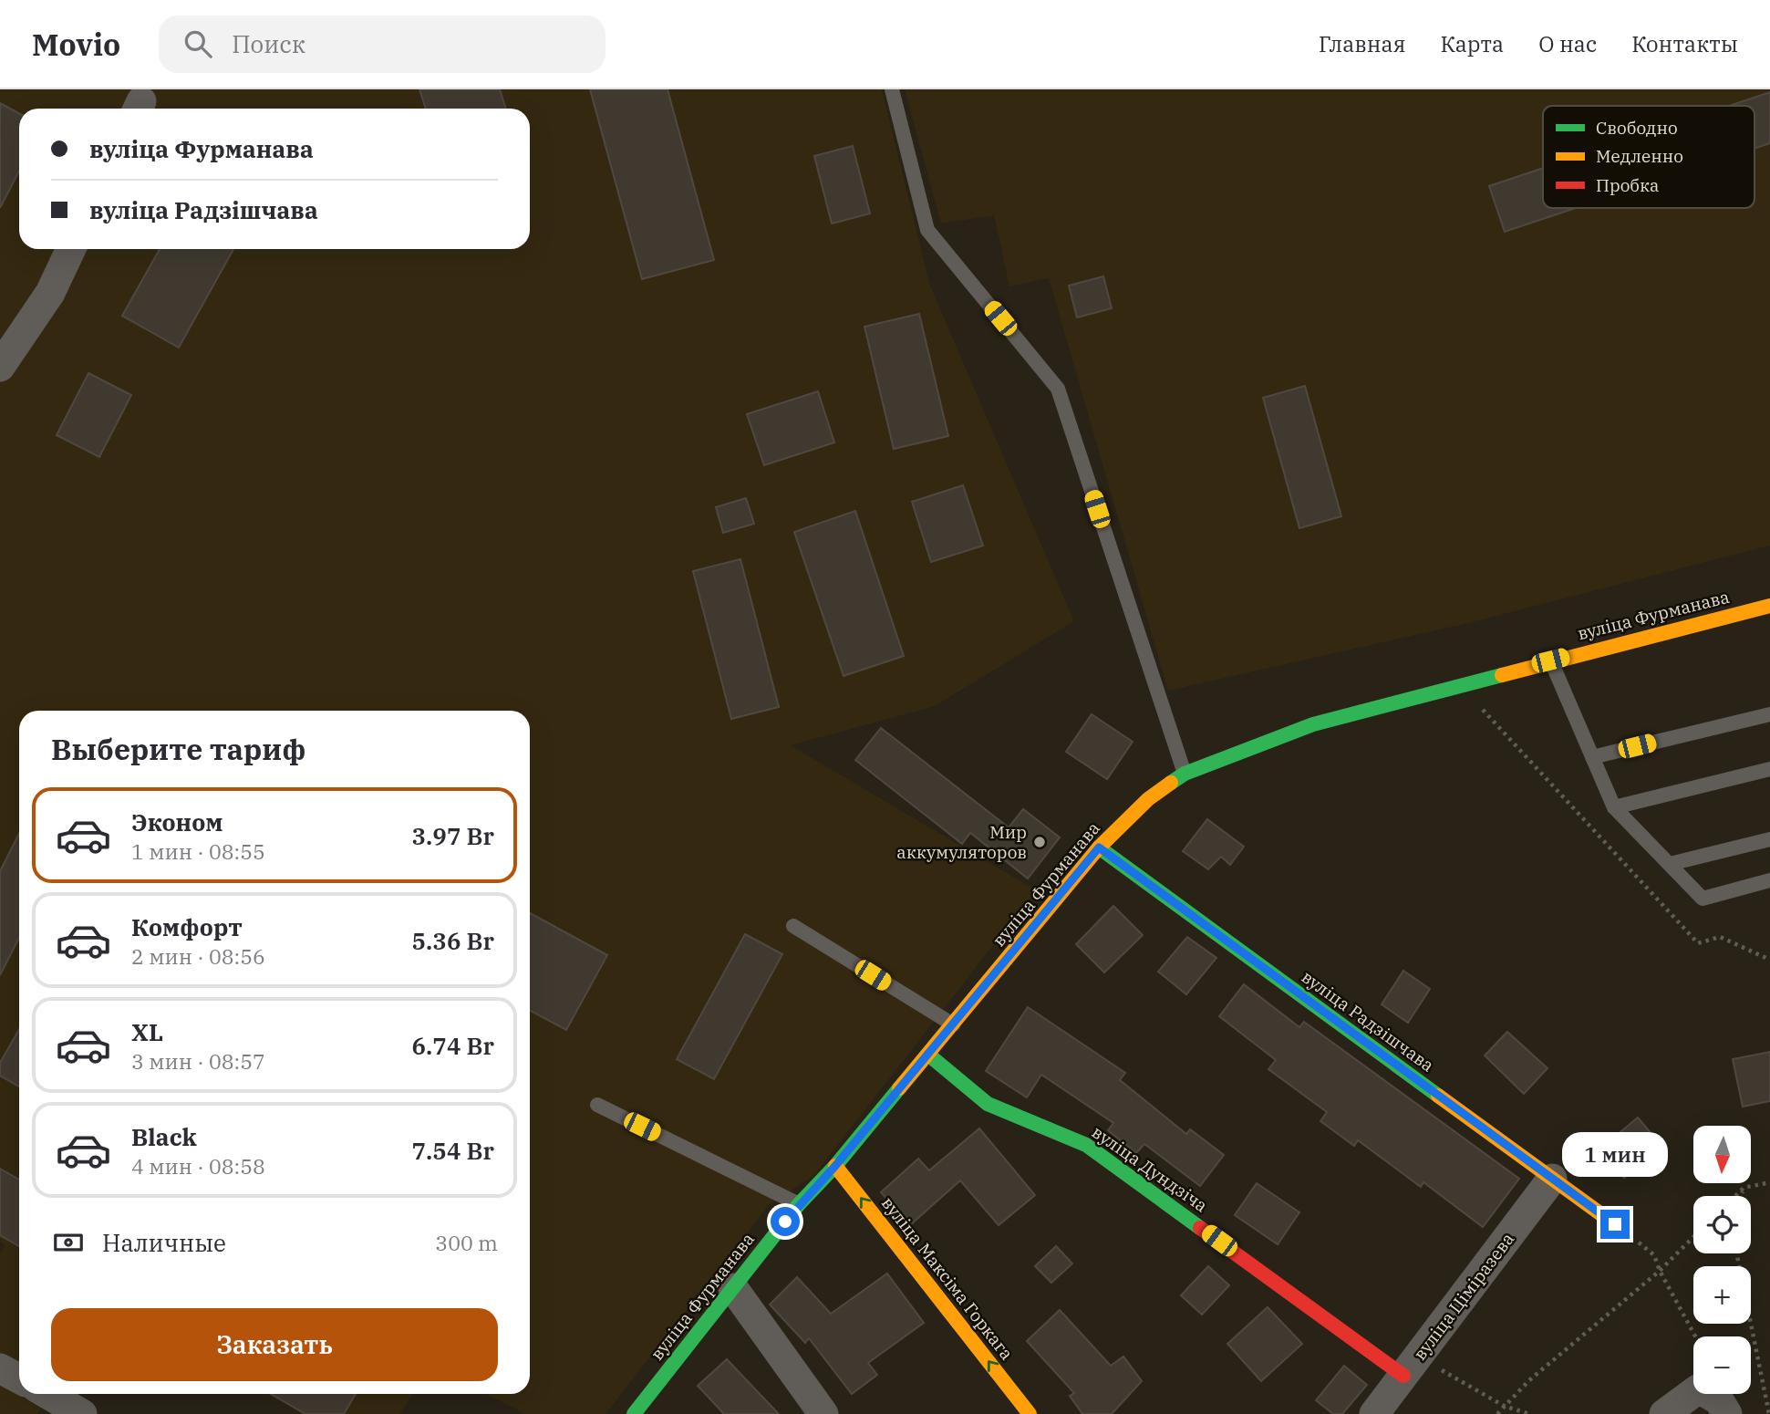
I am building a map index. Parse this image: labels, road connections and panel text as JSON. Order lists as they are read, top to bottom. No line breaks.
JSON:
{"streets":{"street":["вуліца Фурманава","вуліца Радзішчава","вуліца Дундзіча","вуліца Максіма Горкага","вуліца Ціміразева"]},"crossings":[["вуліца Фурманава","вуліца Радзішчава"],["вуліца Фурманава","вуліца Дундзіча"],["вуліца Фурманава","вуліца Максіма Горкага"],["вуліца Радзішчава","вуліца Ціміразева"],["вуліца Дундзіча","вуліца Ціміразева"]],"one_way":["вуліца Максіма Горкага"],"places":["Мир аккумуляторов"],"legend":["Свободно","Медленно","Пробка"],"north":"bottom","page":{"header":"Movio","search":"Поиск","nav":["Главная","Карта","О нас","Контакты"],"banner":["вуліца Фурманава","вуліца Радзішчава"],"heading":"Выберите тариф","list":[{"name":"Эконом","note":"1 мин · 08:55","value":"3.97 Br"},{"name":"Комфорт","note":"2 мин · 08:56","value":"5.36 Br"},{"name":"XL","note":"3 мин · 08:57","value":"6.74 Br"},{"name":"Black","note":"4 мин · 08:58","value":"7.54 Br"}],"map_buttons":["+","−"],"bubble":"1 мин","pay":["Наличные","300 m"],"buttons":"Заказать"}}
